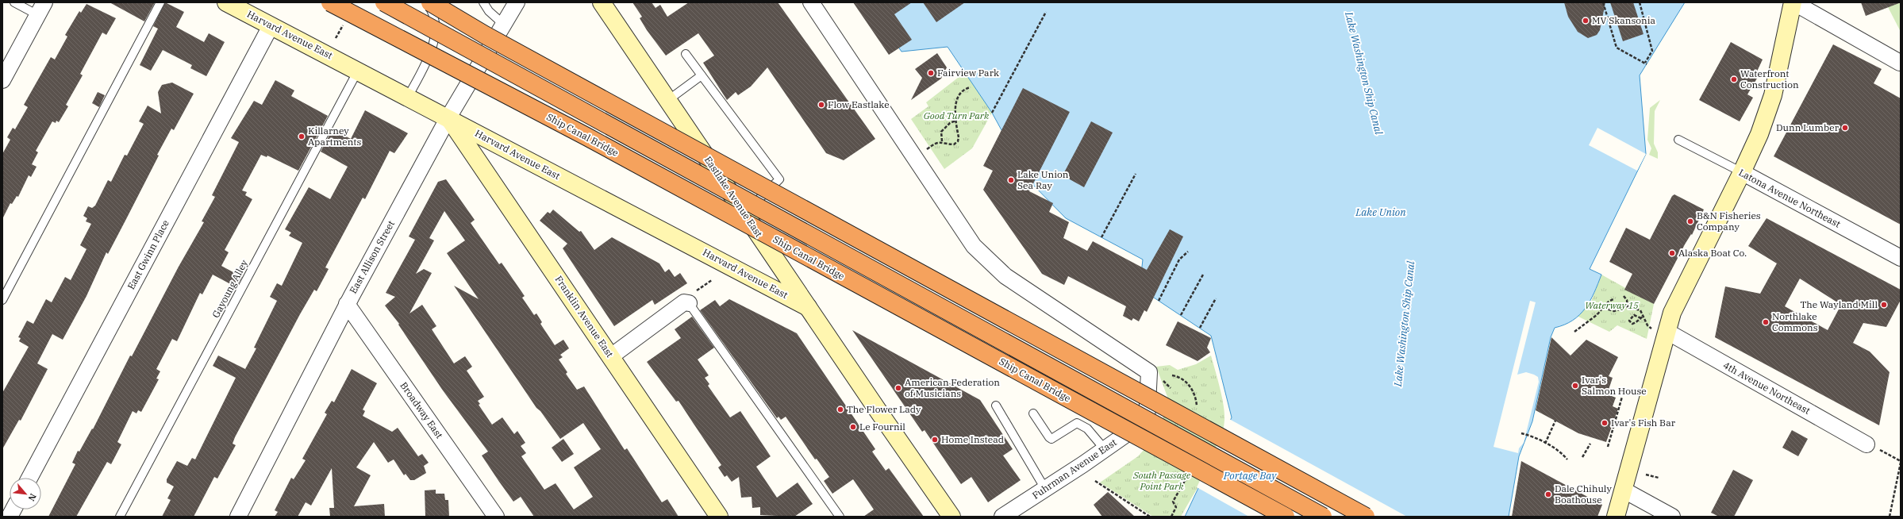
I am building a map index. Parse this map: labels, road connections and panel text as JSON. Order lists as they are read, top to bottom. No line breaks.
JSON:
{"streets":{"highway":["Ship Canal Bridge"],"main road":["Harvard Avenue East","Eastlake Avenue East","Franklin Avenue East"],"street":["Latona Avenue Northeast","East Gwinn Place","East Allison Street","4th Avenue Northeast","Broadway East","Fuhrman Avenue East"],"lane":["Gayoung Alley"]},"crossings":[["Harvard Avenue East","Eastlake Avenue East"],["Harvard Avenue East","East Gwinn Place"],["Harvard Avenue East","East Allison Street"],["Harvard Avenue East","Gayoung Alley"],["Harvard Avenue East","Franklin Avenue East"],["East Allison Street","Franklin Avenue East"],["East Allison Street","Broadway East"]],"water":["Lake Washington Ship Canal","Lake Union","Portage Bay"],"parks":["Good Turn Park","Waterway 15","South Passage Point Park"],"places":["MV Skansonia","Fairview Park","Waterfront Construction","Flow Eastlake","Dunn Lumber","Killarney Apartments","Lake Union Sea Ray","B&N Fisheries Company","Alaska Boat Co.","The Wayland Mill","Northlake Commons","Ivar's Salmon House","American Federation of Musicians","The Flower Lady","Ivar's Fish Bar","Le Fournil","Home Instead","Dale Chihuly Boathouse"],"north":"bottom right"}
